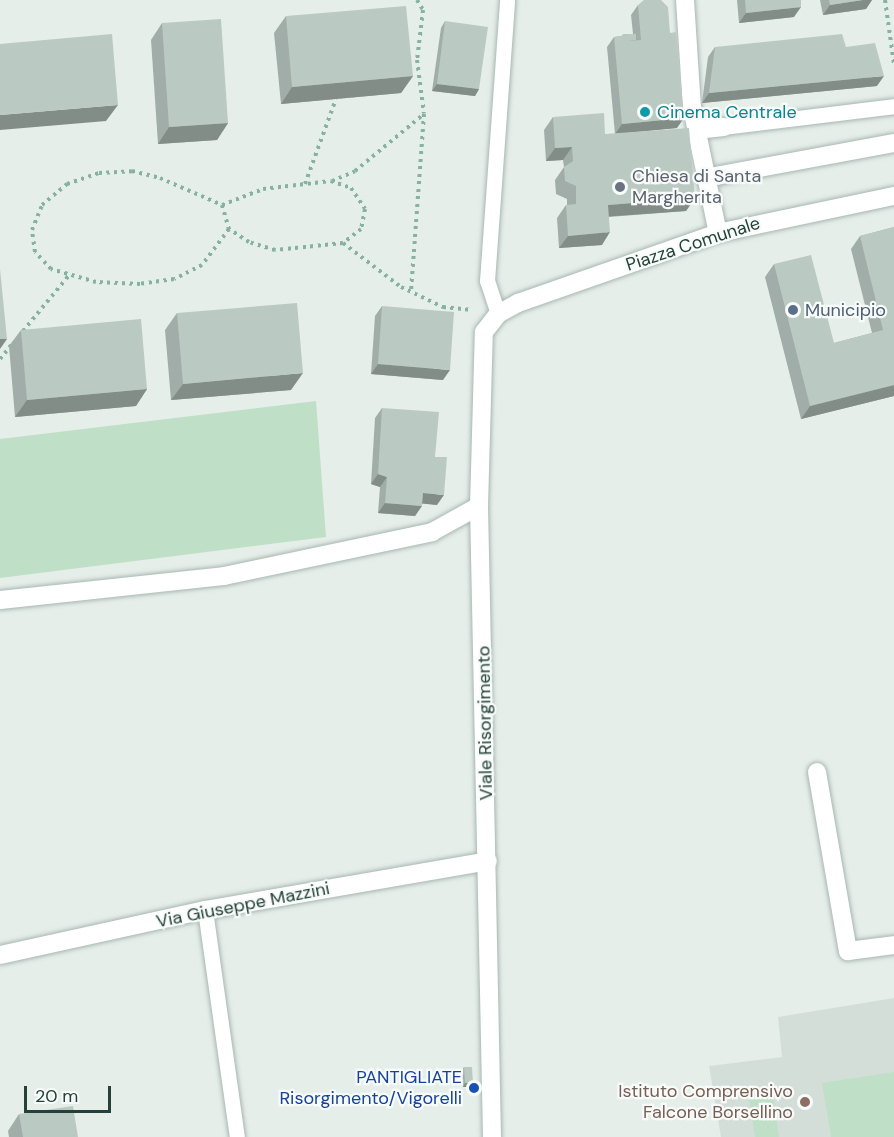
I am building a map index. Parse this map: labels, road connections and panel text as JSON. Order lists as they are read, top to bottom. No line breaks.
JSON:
{"streets":{"street":["Piazza Comunale","Viale Risorgimento","Via Giuseppe Mazzini"]},"crossings":[["Piazza Comunale","Viale Risorgimento"],["Viale Risorgimento","Via Giuseppe Mazzini"]],"places":["Cinema Centrale","Chiesa di Santa Margherita","Municipio","PANTIGLIATE Risorgimento/Vigorelli","Istituto Comprensivo Falcone Borsellino"],"scale_bar":"20 m"}
